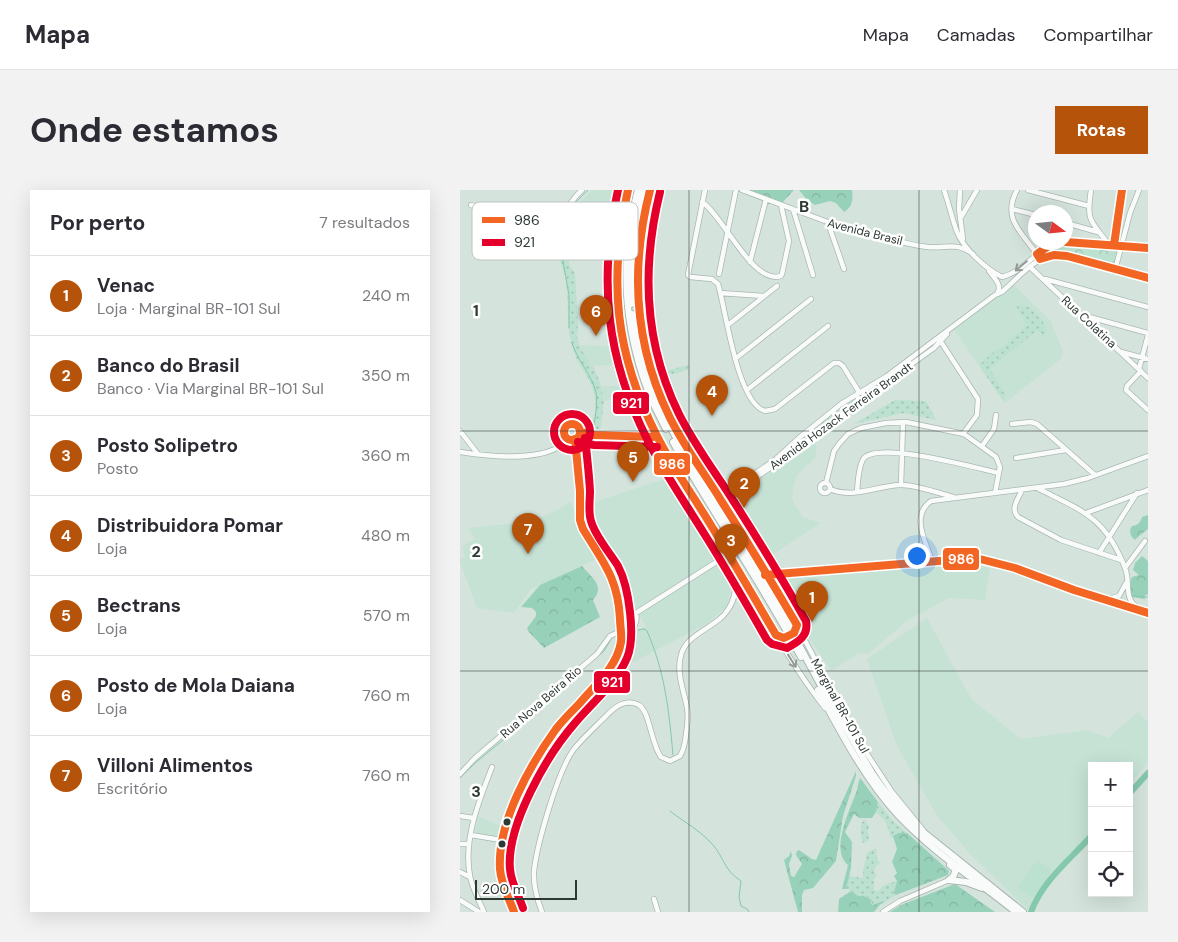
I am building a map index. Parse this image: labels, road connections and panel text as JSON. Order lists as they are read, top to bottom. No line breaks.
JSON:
{"streets":{"street":["Avenida Brasil","Rua Colatina","Avenida Hozack Ferreira Brandt","Rua Nova Beira Rio","Marginal BR-101 Sul"]},"crossings":[["Rua Colatina","Avenida Hozack Ferreira Brandt"],["Avenida Hozack Ferreira Brandt","Marginal BR-101 Sul"]],"lines":["transit line 986","transit line 921"],"legend":["986","921"],"scale_bar":"200 m","north":"right","page":{"header":"Mapa","nav":["Mapa","Camadas","Compartilhar"],"buttons":"Rotas","title":"Onde estamos","heading":["Por perto","7 resultados"],"list":[{"mark":"1","name":"Venac","note":"Loja · Marginal BR-101 Sul","value":"240 m"},{"mark":"2","name":"Banco do Brasil","note":"Banco · Via Marginal BR-101 Sul","value":"350 m"},{"mark":"3","name":"Posto Solipetro","note":"Posto","value":"360 m"},{"mark":"4","name":"Distribuidora Pomar","note":"Loja","value":"480 m"},{"mark":"5","name":"Bectrans","note":"Loja","value":"570 m"},{"mark":"6","name":"Posto de Mola Daiana","note":"Loja","value":"760 m"},{"mark":"7","name":"Villoni Alimentos","note":"Escritório","value":"760 m"}],"pins":["6","4","5","2","7","3","1"],"map_buttons":["+","−"],"scale":"200 m"},"grid":{"columns":["B"],"rows":["1","2","3"]}}
